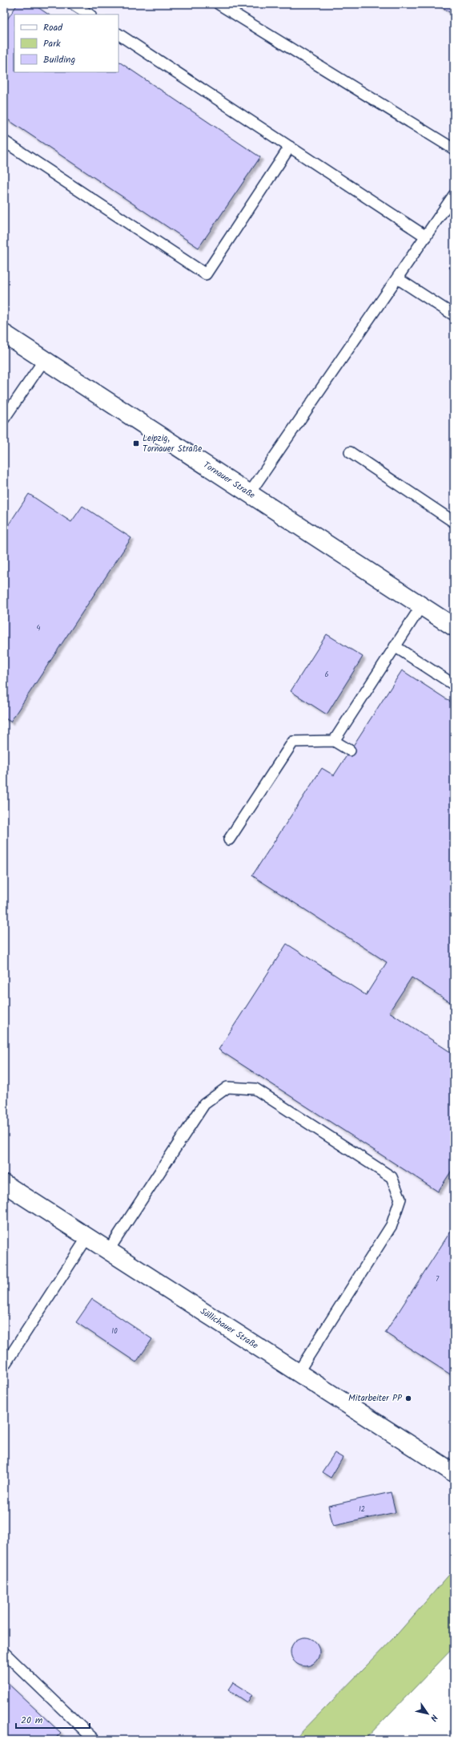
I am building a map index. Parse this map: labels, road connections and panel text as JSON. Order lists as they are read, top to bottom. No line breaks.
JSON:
{"streets":{"street":["Tornauer Straße","Söllichauer Straße"]},"places":{"transit":["Leipzig, Tornauer Straße"],"other":["Mitarbeiter PP"]},"house_numbers":["4","6","7","10","12"],"legend":["Road","Park","Building"],"scale_bar":"20 m","north":"bottom right"}
